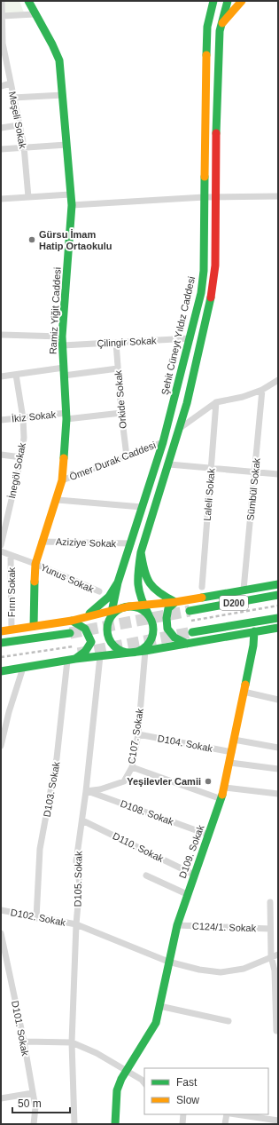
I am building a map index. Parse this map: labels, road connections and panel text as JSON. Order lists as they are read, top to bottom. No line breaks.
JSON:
{"streets":{"main road":["Ramiz Yiğit Caddesi","Şehit Cüneyt Yıldız Caddesi","D200","D109. Sokak"],"street":["Meşeli Sokak","Çilingir Sokak","Orkide Sokak","İkiz Sokak","Ömer Durak Caddesi","İnegöl Sokak","Sümbül Sokak","Laleli Sokak","Aziziye Sokak","Yunus Sokak","Fırın Sokak","C107. Sokak","D104. Sokak","D103. Sokak","D108. Sokak","D110. Sokak","D105. Sokak","D102. Sokak","C124/1. Sokak","D101. Sokak"]},"crossings":[["Ramiz Yiğit Caddesi","Çilingir Sokak"],["Ramiz Yiğit Caddesi","İkiz Sokak"],["Ramiz Yiğit Caddesi","Ömer Durak Caddesi"],["Ramiz Yiğit Caddesi","Aziziye Sokak"],["Ramiz Yiğit Caddesi","Yunus Sokak"],["Şehit Cüneyt Yıldız Caddesi","Çilingir Sokak"],["Şehit Cüneyt Yıldız Caddesi","Ömer Durak Caddesi"],["Şehit Cüneyt Yıldız Caddesi","Aziziye Sokak"],["Çilingir Sokak","Orkide Sokak"],["Orkide Sokak","İkiz Sokak"],["Orkide Sokak","Ömer Durak Caddesi"],["İkiz Sokak","İnegöl Sokak"],["Yunus Sokak","Fırın Sokak"],["C107. Sokak","D104. Sokak"],["C107. Sokak","D108. Sokak"],["C107. Sokak","D105. Sokak"],["D104. Sokak","D109. Sokak"],["D103. Sokak","D102. Sokak"],["D108. Sokak","D109. Sokak"],["D108. Sokak","D105. Sokak"],["D110. Sokak","D109. Sokak"],["D110. Sokak","D105. Sokak"],["D109. Sokak","D102. Sokak"],["D109. Sokak","C124/1. Sokak"],["D105. Sokak","D102. Sokak"]],"places":["Gürsu İmam Hatip Ortaokulu","Yeşilevler Camii"],"legend":["Fast","Slow"],"scale_bar":"50 m"}
